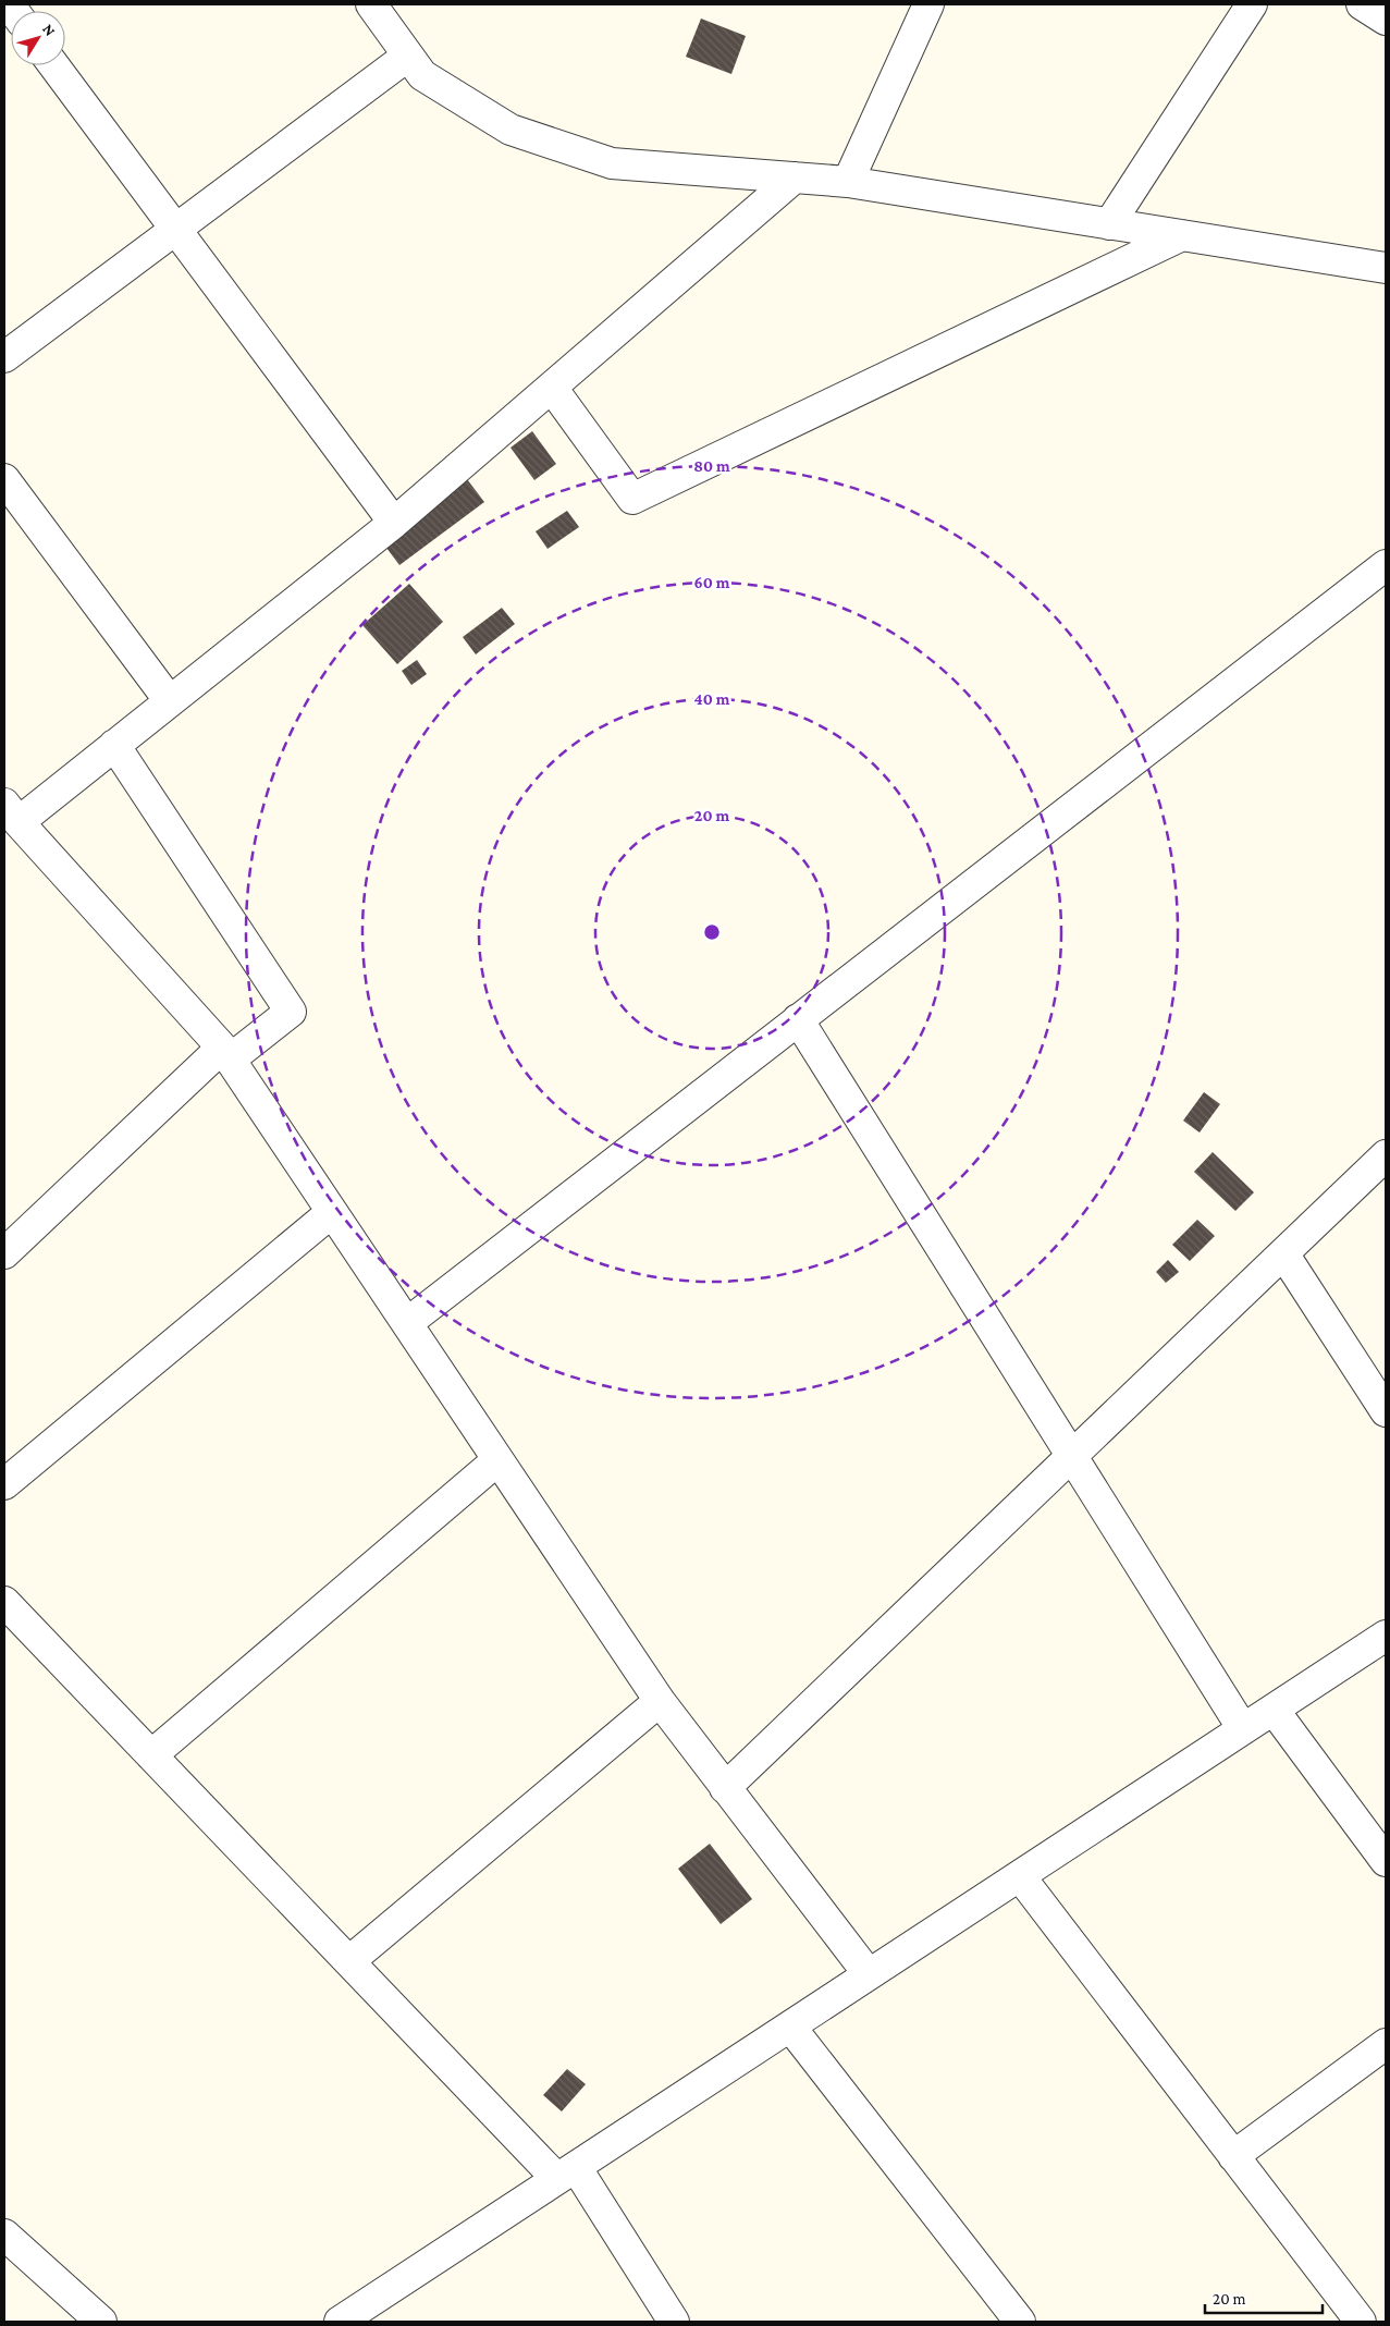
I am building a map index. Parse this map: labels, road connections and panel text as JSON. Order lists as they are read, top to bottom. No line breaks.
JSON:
{"scale_bar":"20 m","north":"top right","rings":["80 m","60 m","40 m","20 m"]}
